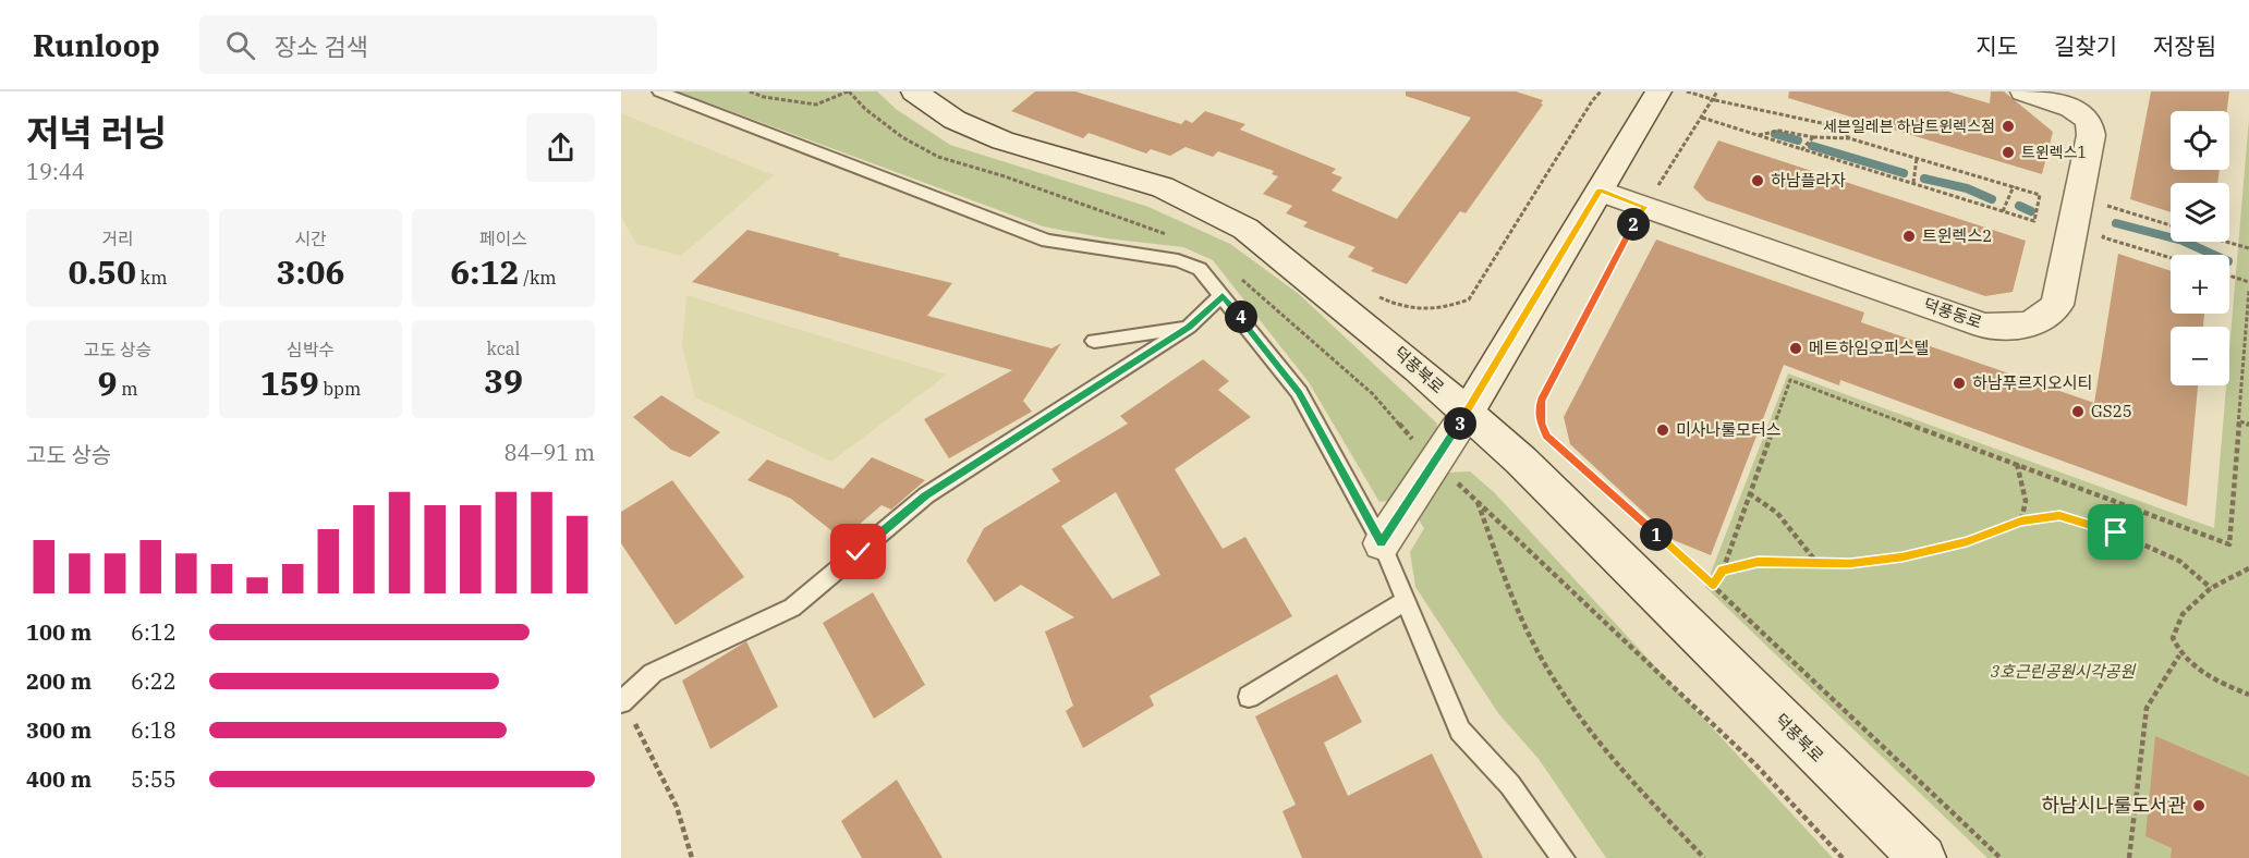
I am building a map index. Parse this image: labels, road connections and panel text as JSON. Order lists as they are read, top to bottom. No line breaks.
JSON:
{"streets":{"street":["덕풍동로","덕풍북로"]},"parks":["3호근린공원시각공원"],"places":["세븐일레븐 하남트윈렉스점","트윈렉스1","하남플라자","트윈렉스2","메트하임오피스텔","하남푸르지오시티","GS25","미사나룰모터스","하남시나룰도서관"],"page":{"header":"Runloop","search":"장소 검색","nav":["지도","길찾기","저장됨"],"heading":["저녁 러닝","19:44"],"map_buttons":["+","−"],"stats":[["거리","0.50 km"],["시간","3:06"],["페이스","6:12 /km"],["고도 상승","9 m"],["심박수","159 bpm"],["kcal","39"]],"pins":["2","4","3","1"],"chart":["고도 상승","84–91 m"],"list":[{"name":"100 m","note":"6:12"},{"name":"200 m","note":"6:22"},{"name":"300 m","note":"6:18"},{"name":"400 m","note":"5:55"}]}}
